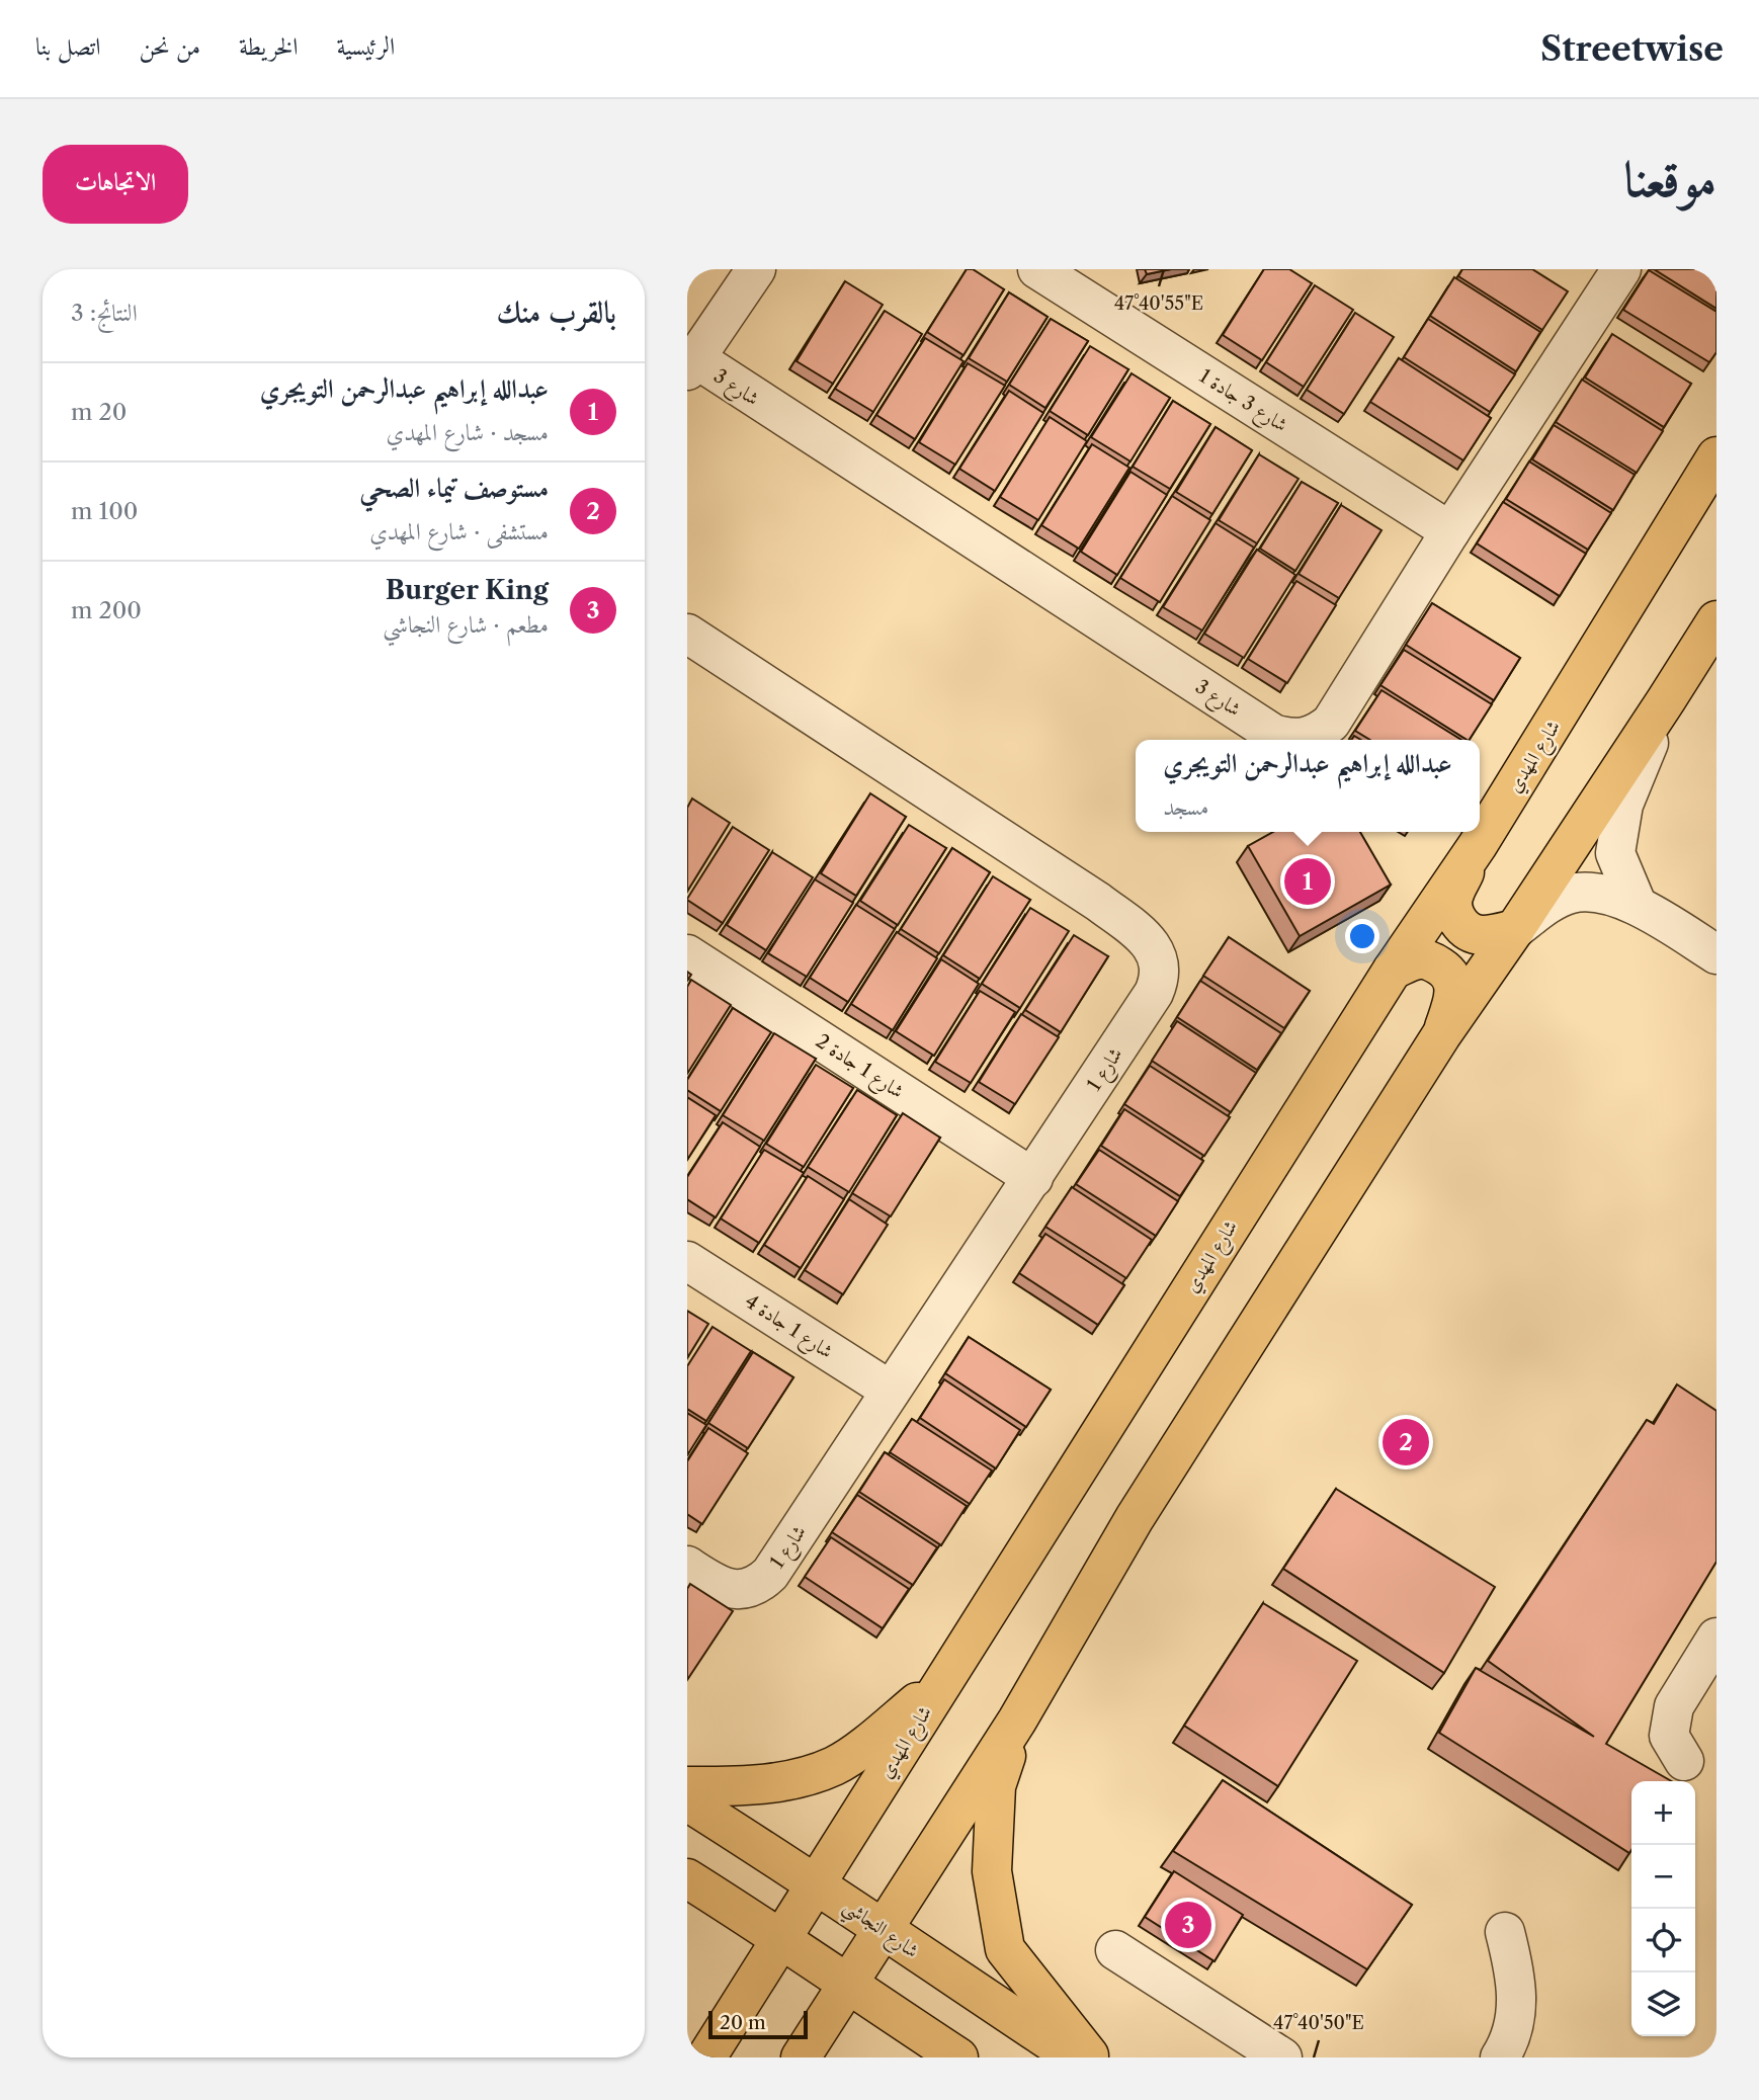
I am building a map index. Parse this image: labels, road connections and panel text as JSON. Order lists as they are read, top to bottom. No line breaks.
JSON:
{"streets":{"main road":["شارع المهدي","شارع النجاشي"],"street":["شارع 3","شارع 3 جادة 1","شارع 1 جادة 2","شارع 1","شارع 1 جادة 4"]},"crossings":[["شارع 3","شارع 3 جادة 1"],["شارع المهدي","شارع النجاشي"],["شارع 1 جادة 2","شارع 1"],["شارع 1","شارع 1 جادة 4"]],"scale_bar":"20 m","page":{"header":"Streetwise","nav":["الرئيسية","الخريطة","من نحن","اتصل بنا"],"title":"موقعنا","buttons":"الاتجاهات","heading":["بالقرب منك","النتائج: 3"],"list":[{"mark":"1","name":"عبدالله إبراهيم عبدالرحمن التويجري","note":"مسجد · شارع المهدي","value":"20 m"},{"mark":"2","name":"مستوصف تيماء الصحي","note":"مستشفى · شارع المهدي","value":"100 m"},{"mark":"3","name":"Burger King","note":"مطعم · شارع النجاشي","value":"200 m"}],"popup":["عبدالله إبراهيم عبدالرحمن التويجري","مسجد"],"pins":["1","2","3"],"map_buttons":["+","−"],"scale":"20 m"},"coordinates":["47°40'55\"E","47°40'50\"E"]}
